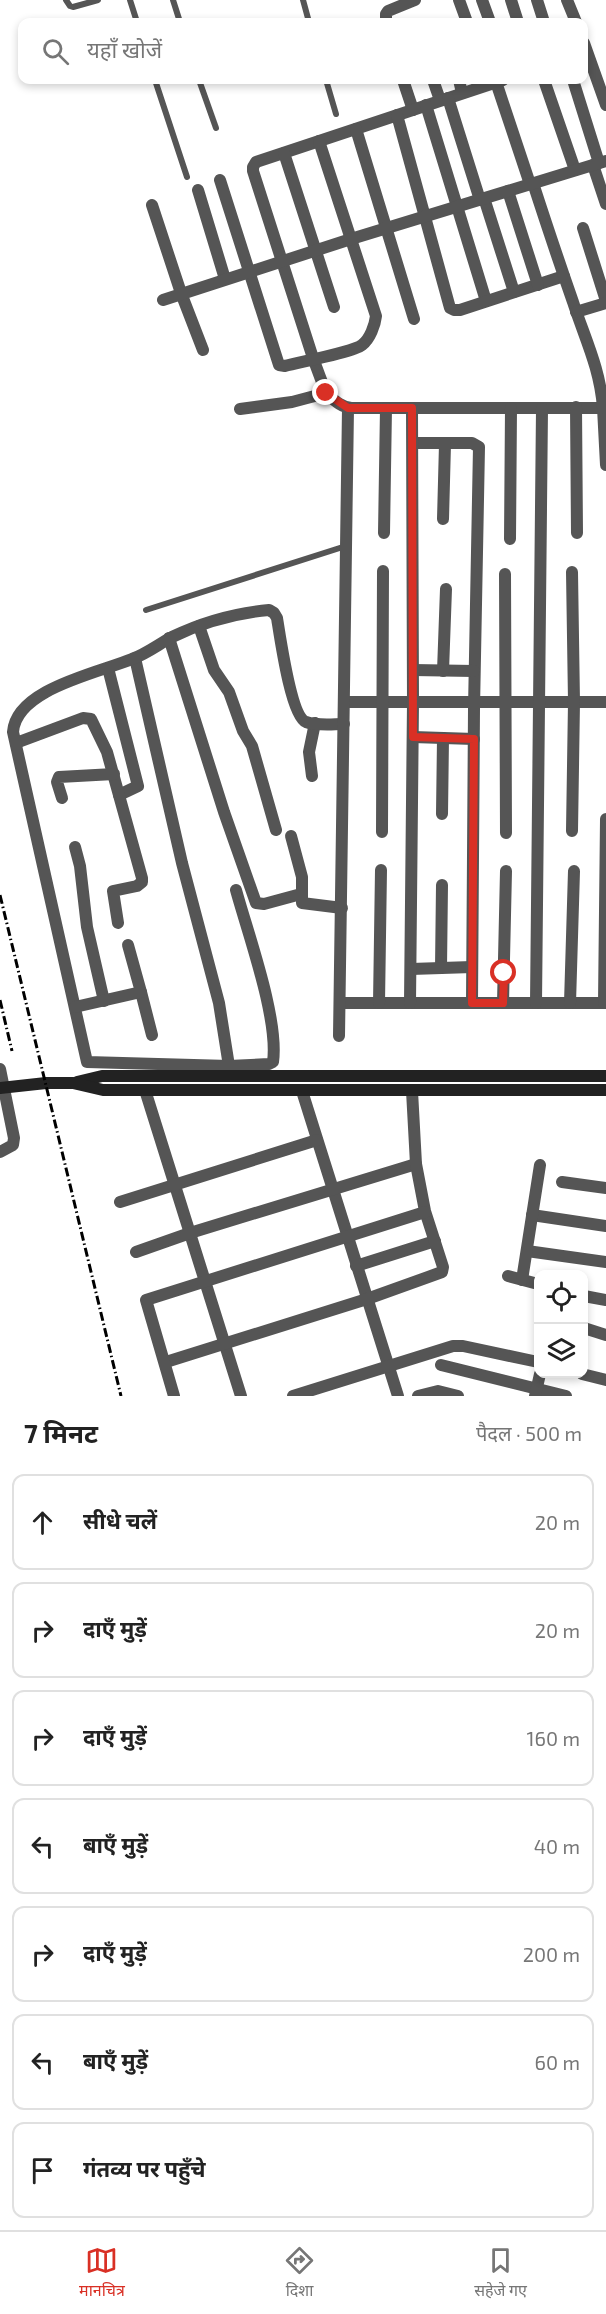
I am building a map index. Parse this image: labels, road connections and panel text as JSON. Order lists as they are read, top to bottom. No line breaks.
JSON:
{"page":{"search":"यहाँ खोजें","heading":["7 मिनट","पैदल · 500 m"],"list":[["सीधे चलें","20 m"],["दाएँ मुड़ें","20 m"],["दाएँ मुड़ें","160 m"],["बाएँ मुड़ें","40 m"],["दाएँ मुड़ें","200 m"],["बाएँ मुड़ें","60 m"],"गंतव्य पर पहुँचे"],"nav":["मानचित्र","दिशा","सहेजे गए"]}}
